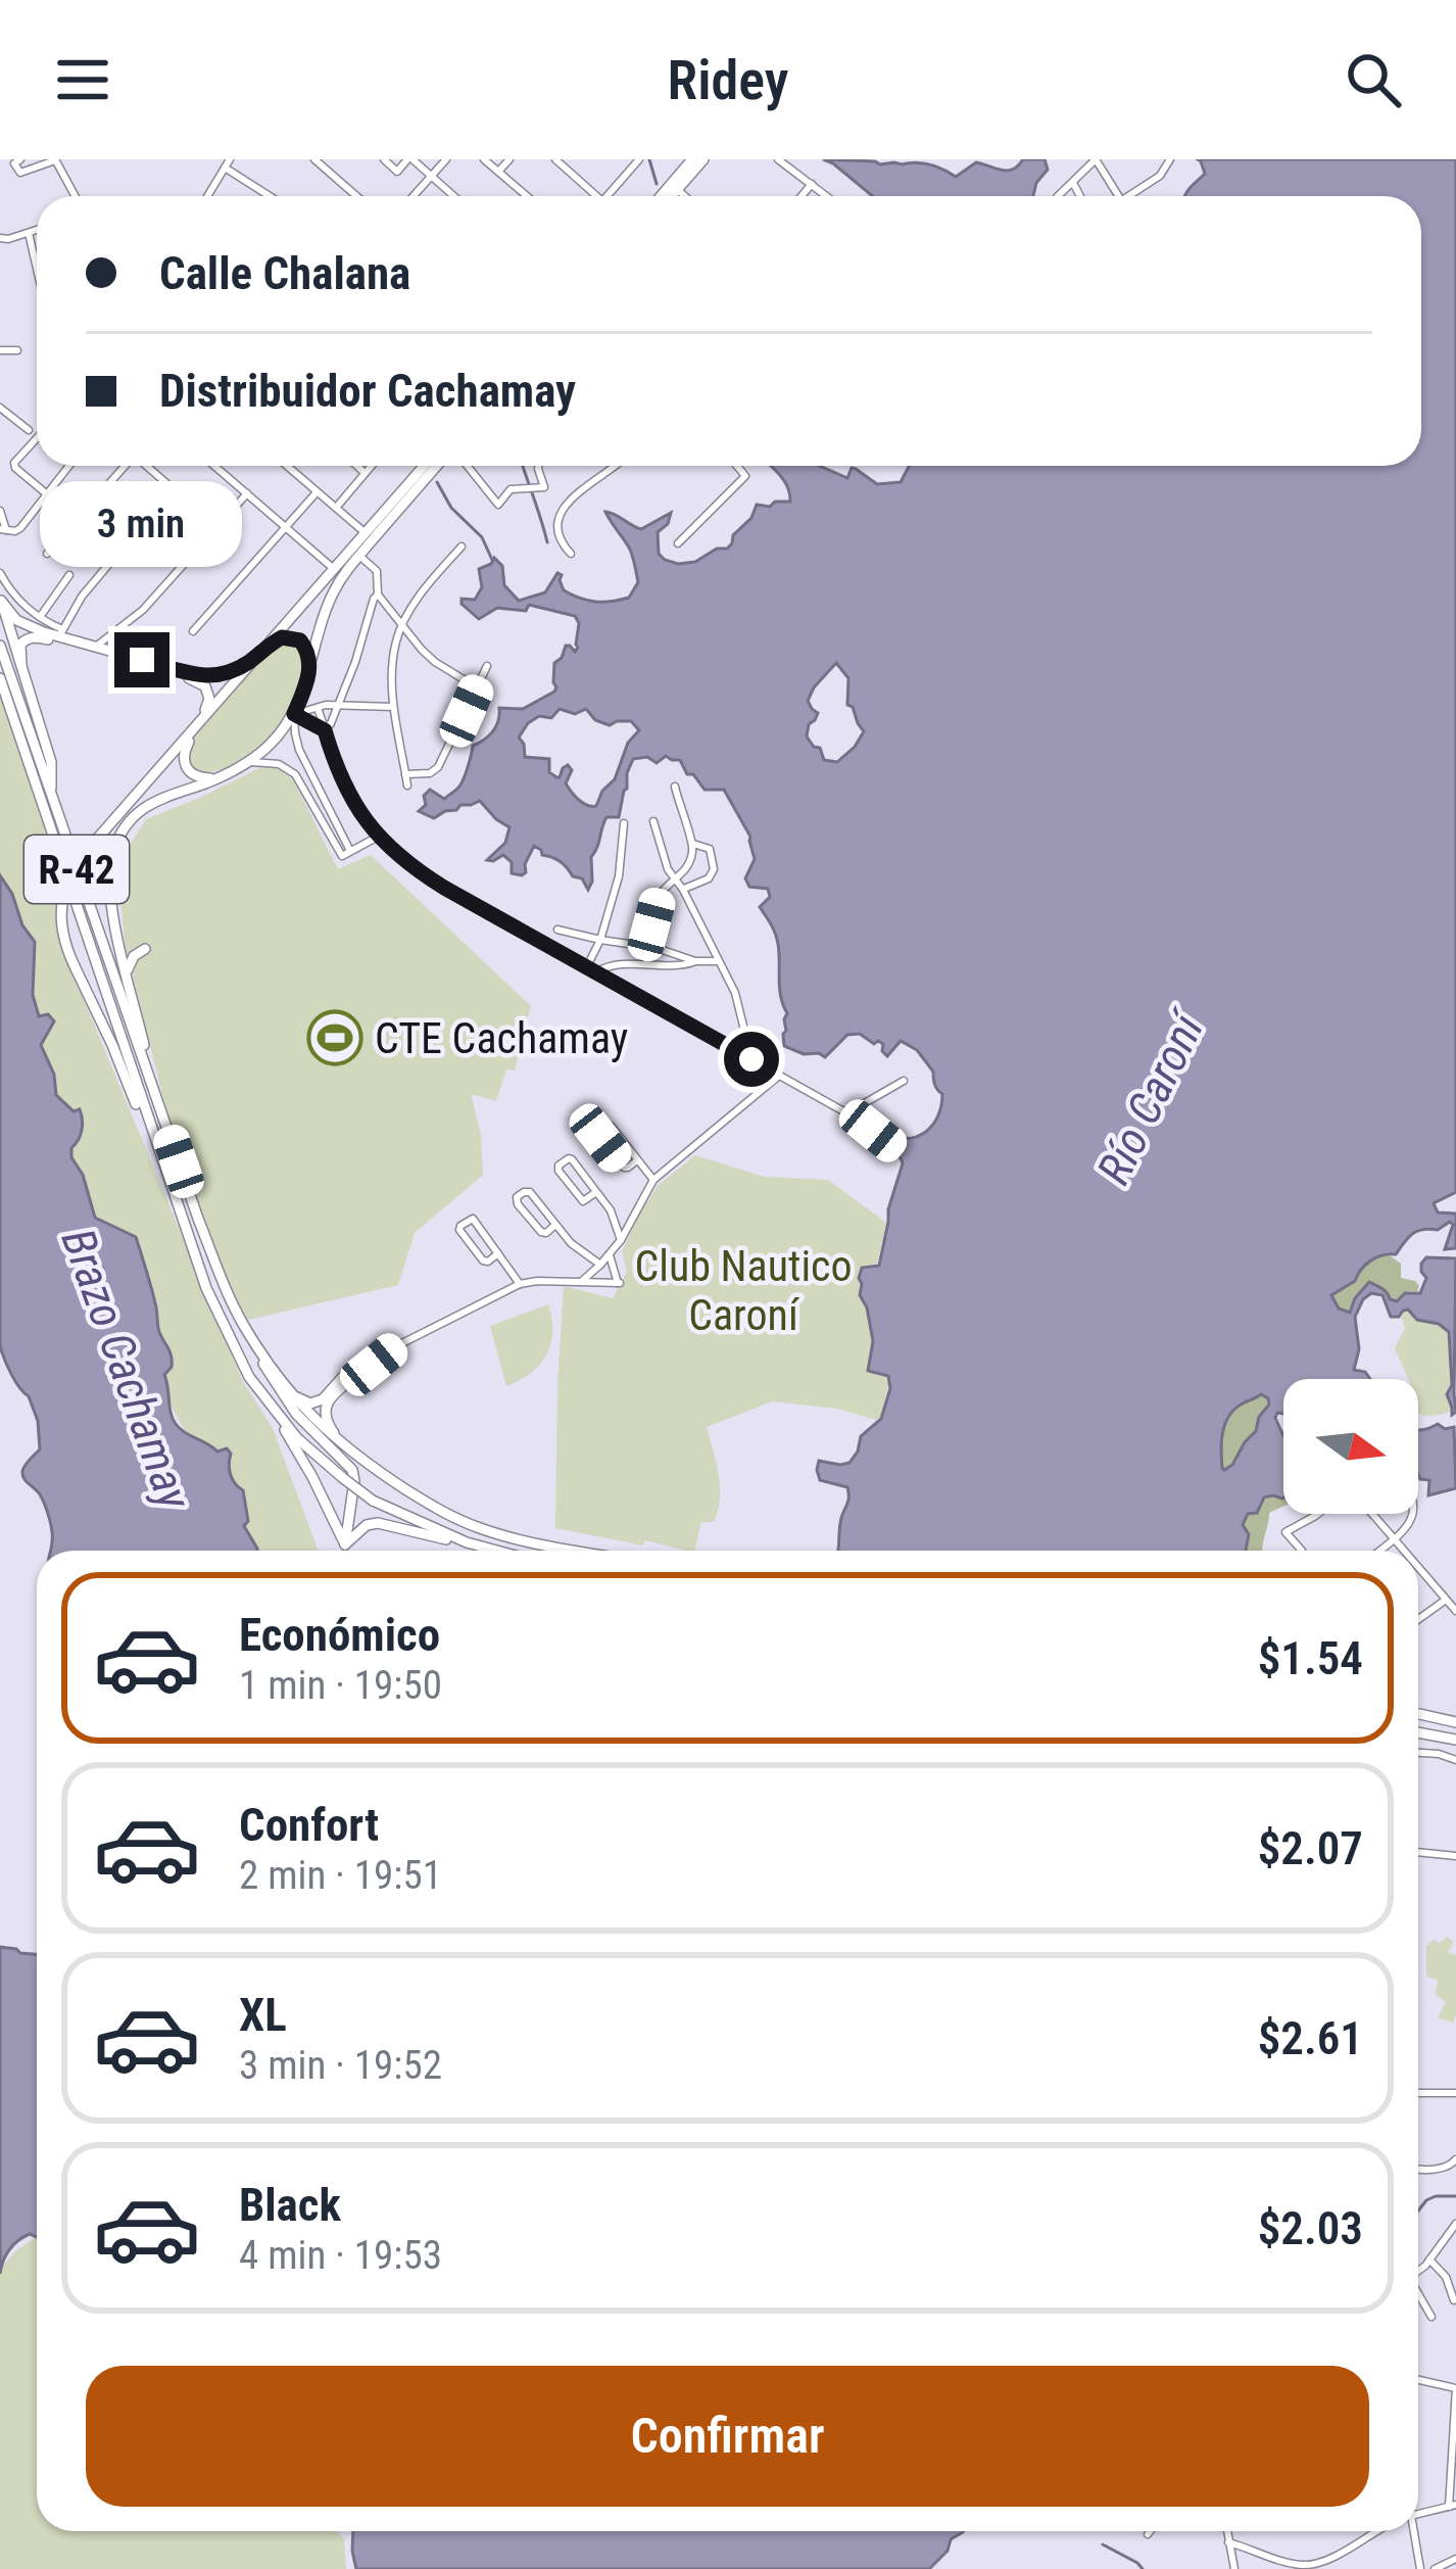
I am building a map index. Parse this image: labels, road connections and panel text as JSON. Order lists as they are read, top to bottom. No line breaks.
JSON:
{"streets":{"main road":["R-42"]},"water":["Río Caroní","Brazo Cachamay"],"parks":["Club Nautico Caroní"],"places":{"sports":["CTE Cachamay"]},"north":"right","page":{"header":"Ridey","banner":["Calle Chalana","Distribuidor Cachamay"],"bubble":"3 min","list":[{"name":"Económico","note":"1 min · 19:50","value":"$1.54"},{"name":"Confort","note":"2 min · 19:51","value":"$2.07"},{"name":"XL","note":"3 min · 19:52","value":"$2.61"},{"name":"Black","note":"4 min · 19:53","value":"$2.03"}],"buttons":"Confirmar"}}
